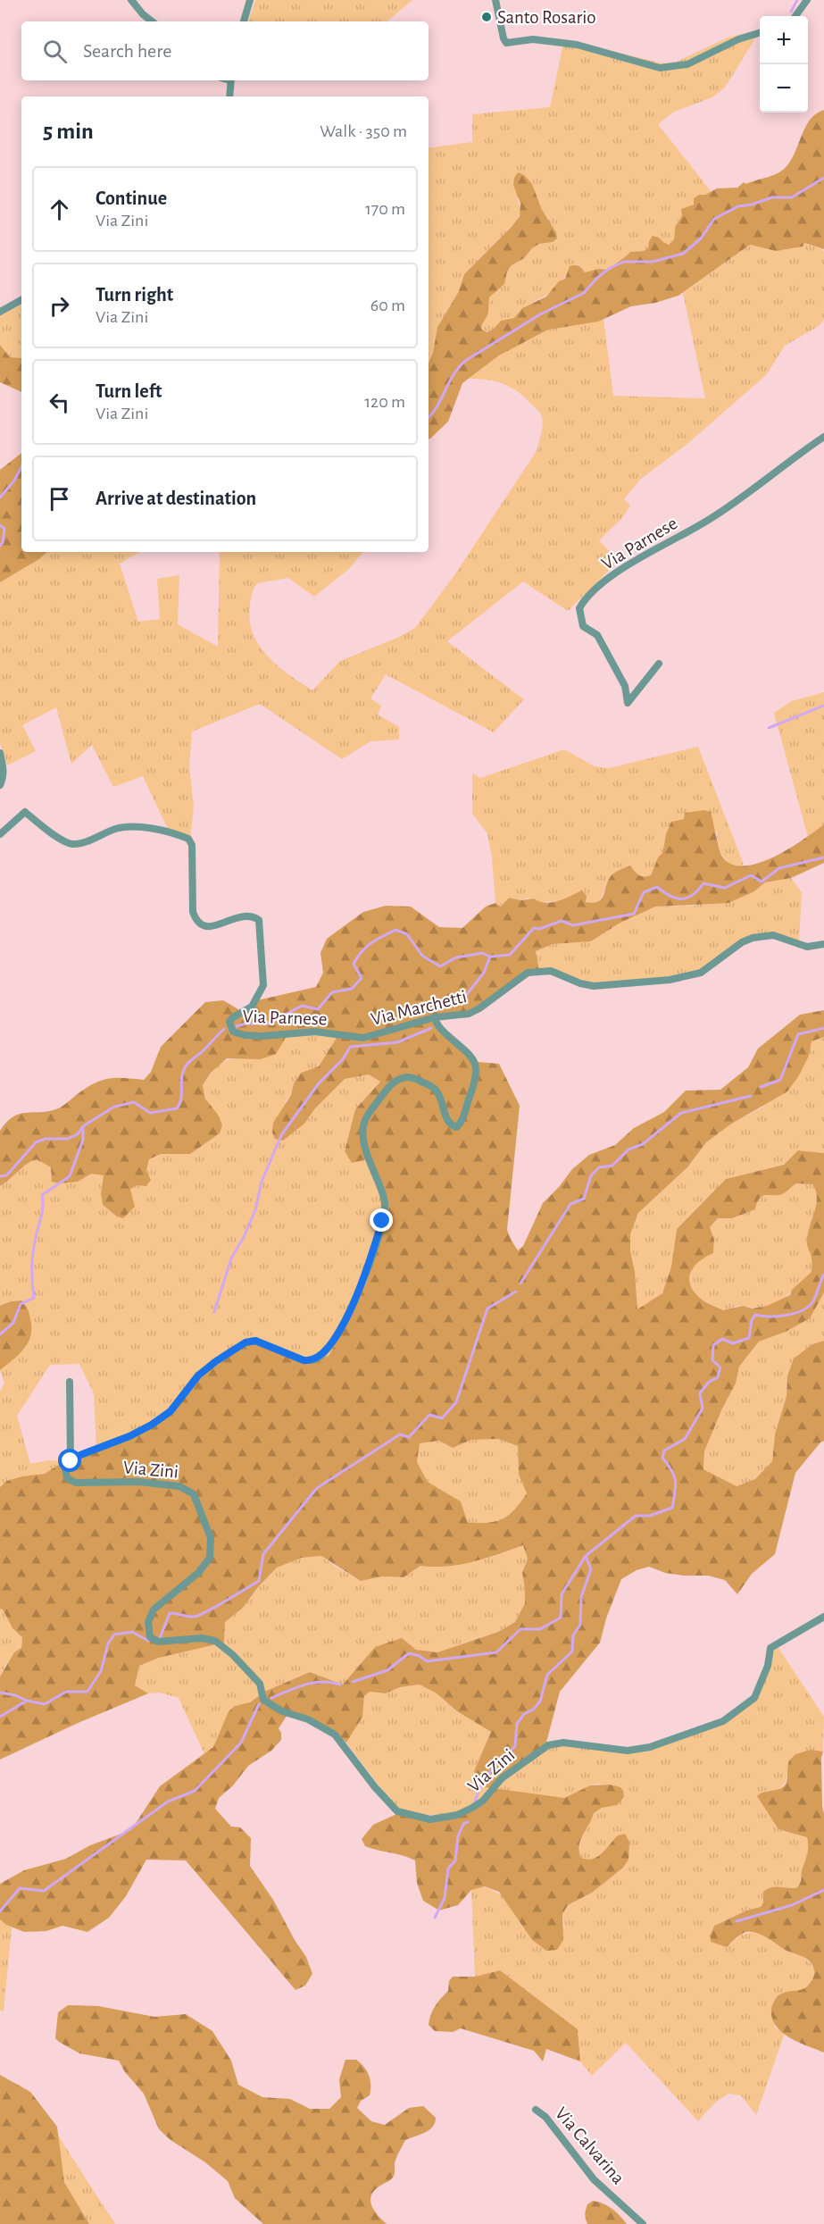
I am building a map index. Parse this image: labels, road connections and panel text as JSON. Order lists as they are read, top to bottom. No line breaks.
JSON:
{"streets":{"street":["Via Parnese","Via Marchetti","Via Zini","Via Calvarina"]},"crossings":[["Via Parnese","Via Marchetti"],["Via Marchetti","Via Zini"]],"places":["Santo Rosario"],"page":{"map_buttons":["+","−"],"search":"Search here","heading":["5 min","Walk · 350 m"],"list":[["Continue","Via Zini","170 m"],["Turn right","Via Zini","60 m"],["Turn left","Via Zini","120 m"],"Arrive at destination"]}}
